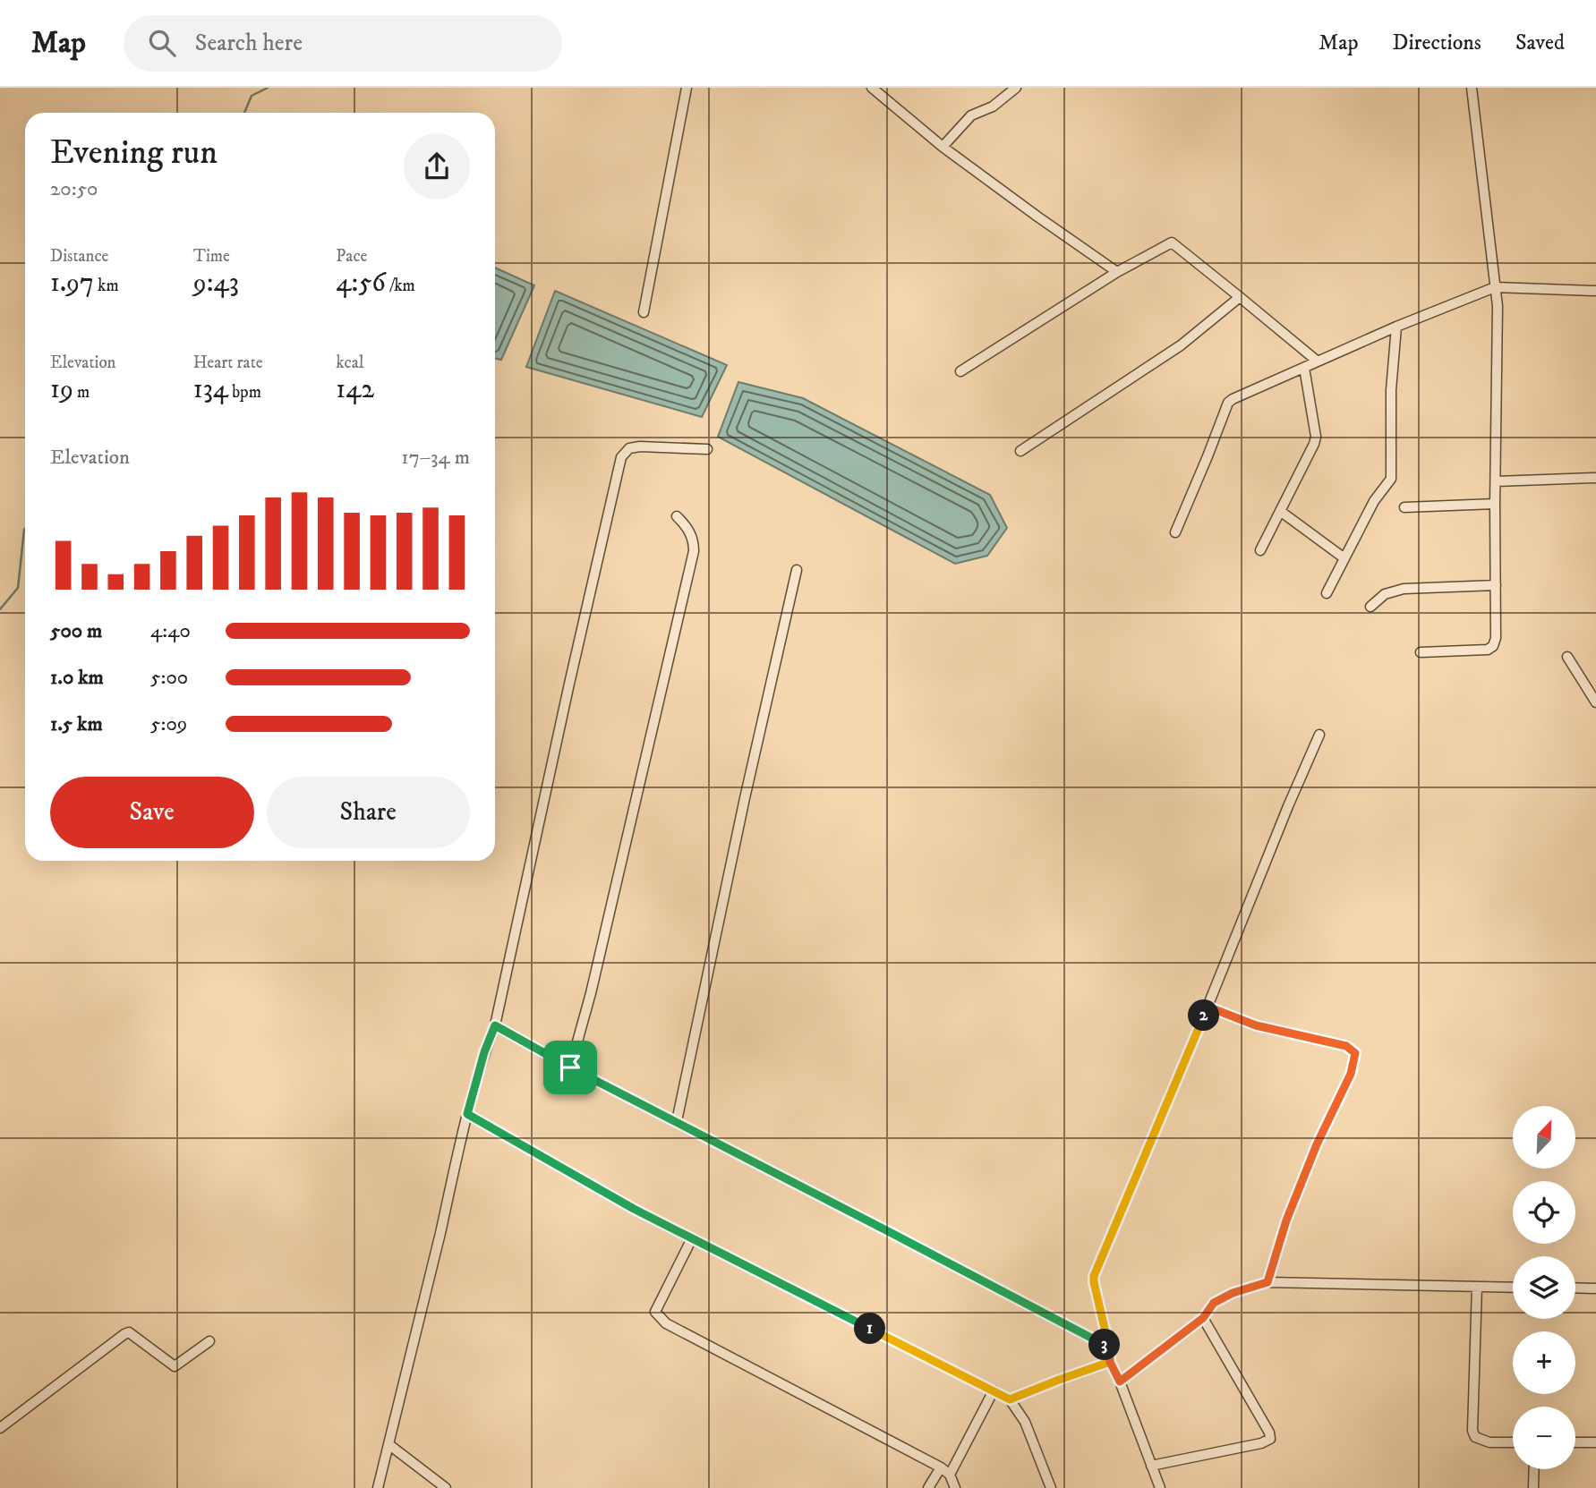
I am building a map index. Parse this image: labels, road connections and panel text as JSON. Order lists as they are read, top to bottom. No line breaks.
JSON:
{"north":"top right","page":{"header":"Map","search":"Search here","nav":["Map","Directions","Saved"],"heading":["Evening run","20:50"],"stats":[["Distance","1.97 km"],["Time","9:43"],["Pace","4:56 /km"],["Elevation","19 m"],["Heart rate","134 bpm"],["kcal","142"]],"chart":["Elevation","17–34 m"],"list":[{"name":"500 m","note":"4:40"},{"name":"1.0 km","note":"5:00"},{"name":"1.5 km","note":"5:09"}],"buttons":["Save","Share"],"pins":["2","1","3"],"map_buttons":["+","−"]}}
